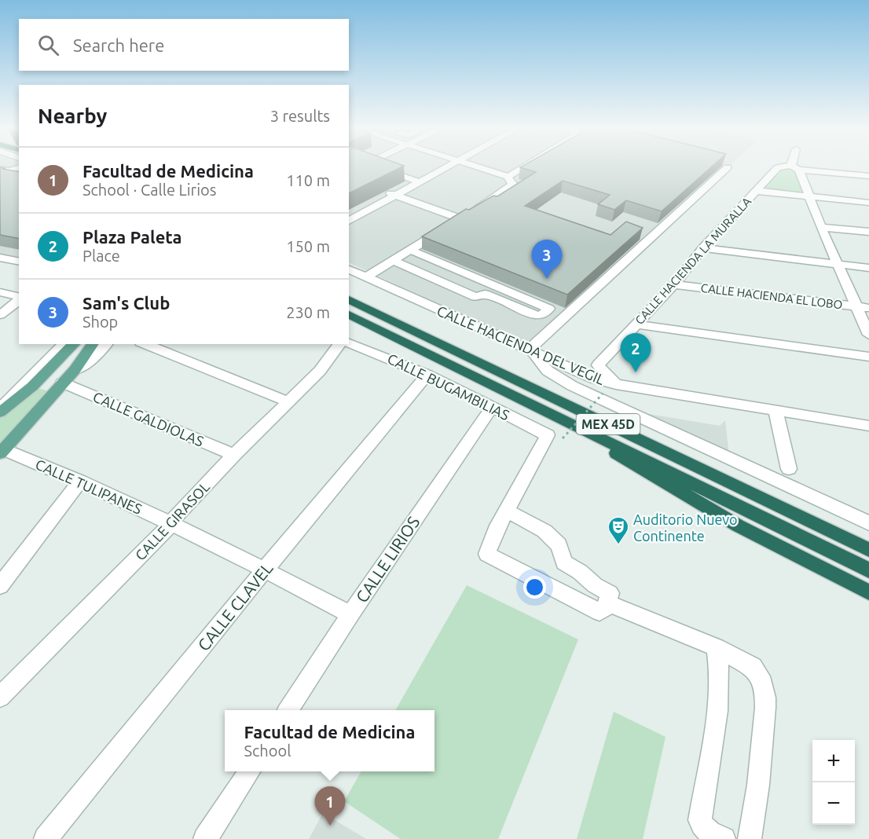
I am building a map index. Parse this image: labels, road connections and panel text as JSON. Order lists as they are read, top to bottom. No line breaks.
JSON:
{"streets":{"highway":["MEX 45D"],"street":["CALLE HACIENDA LA MURALLA","CALLE HACIENDA EL LOBO","CALLE HACIENDA DEL VEGIL","CALLE BUGAMBILIAS","CALLE GALDIOLAS","CALLE TULIPANES","CALLE GIRASOL","CALLE LIRIOS","CALLE CLAVEL"]},"crossings":[["CALLE HACIENDA LA MURALLA","CALLE HACIENDA EL LOBO"],["CALLE HACIENDA LA MURALLA","CALLE HACIENDA DEL VEGIL"],["CALLE BUGAMBILIAS","CALLE LIRIOS"],["CALLE BUGAMBILIAS","CALLE CLAVEL"],["CALLE GALDIOLAS","CALLE GIRASOL"],["CALLE TULIPANES","CALLE GIRASOL"],["CALLE TULIPANES","CALLE LIRIOS"],["CALLE TULIPANES","CALLE CLAVEL"]],"places":{"theatre":["Auditorio Nuevo Continente"]},"page":{"search":"Search here","heading":["Nearby","3 results"],"list":[{"mark":"1","name":"Facultad de Medicina","note":"School · Calle Lirios","value":"110 m"},{"mark":"2","name":"Plaza Paleta","note":"Place","value":"150 m"},{"mark":"3","name":"Sam's Club","note":"Shop","value":"230 m"}],"pins":["3","2","1"],"popup":["Facultad de Medicina","School"],"map_buttons":["+","−"]}}
